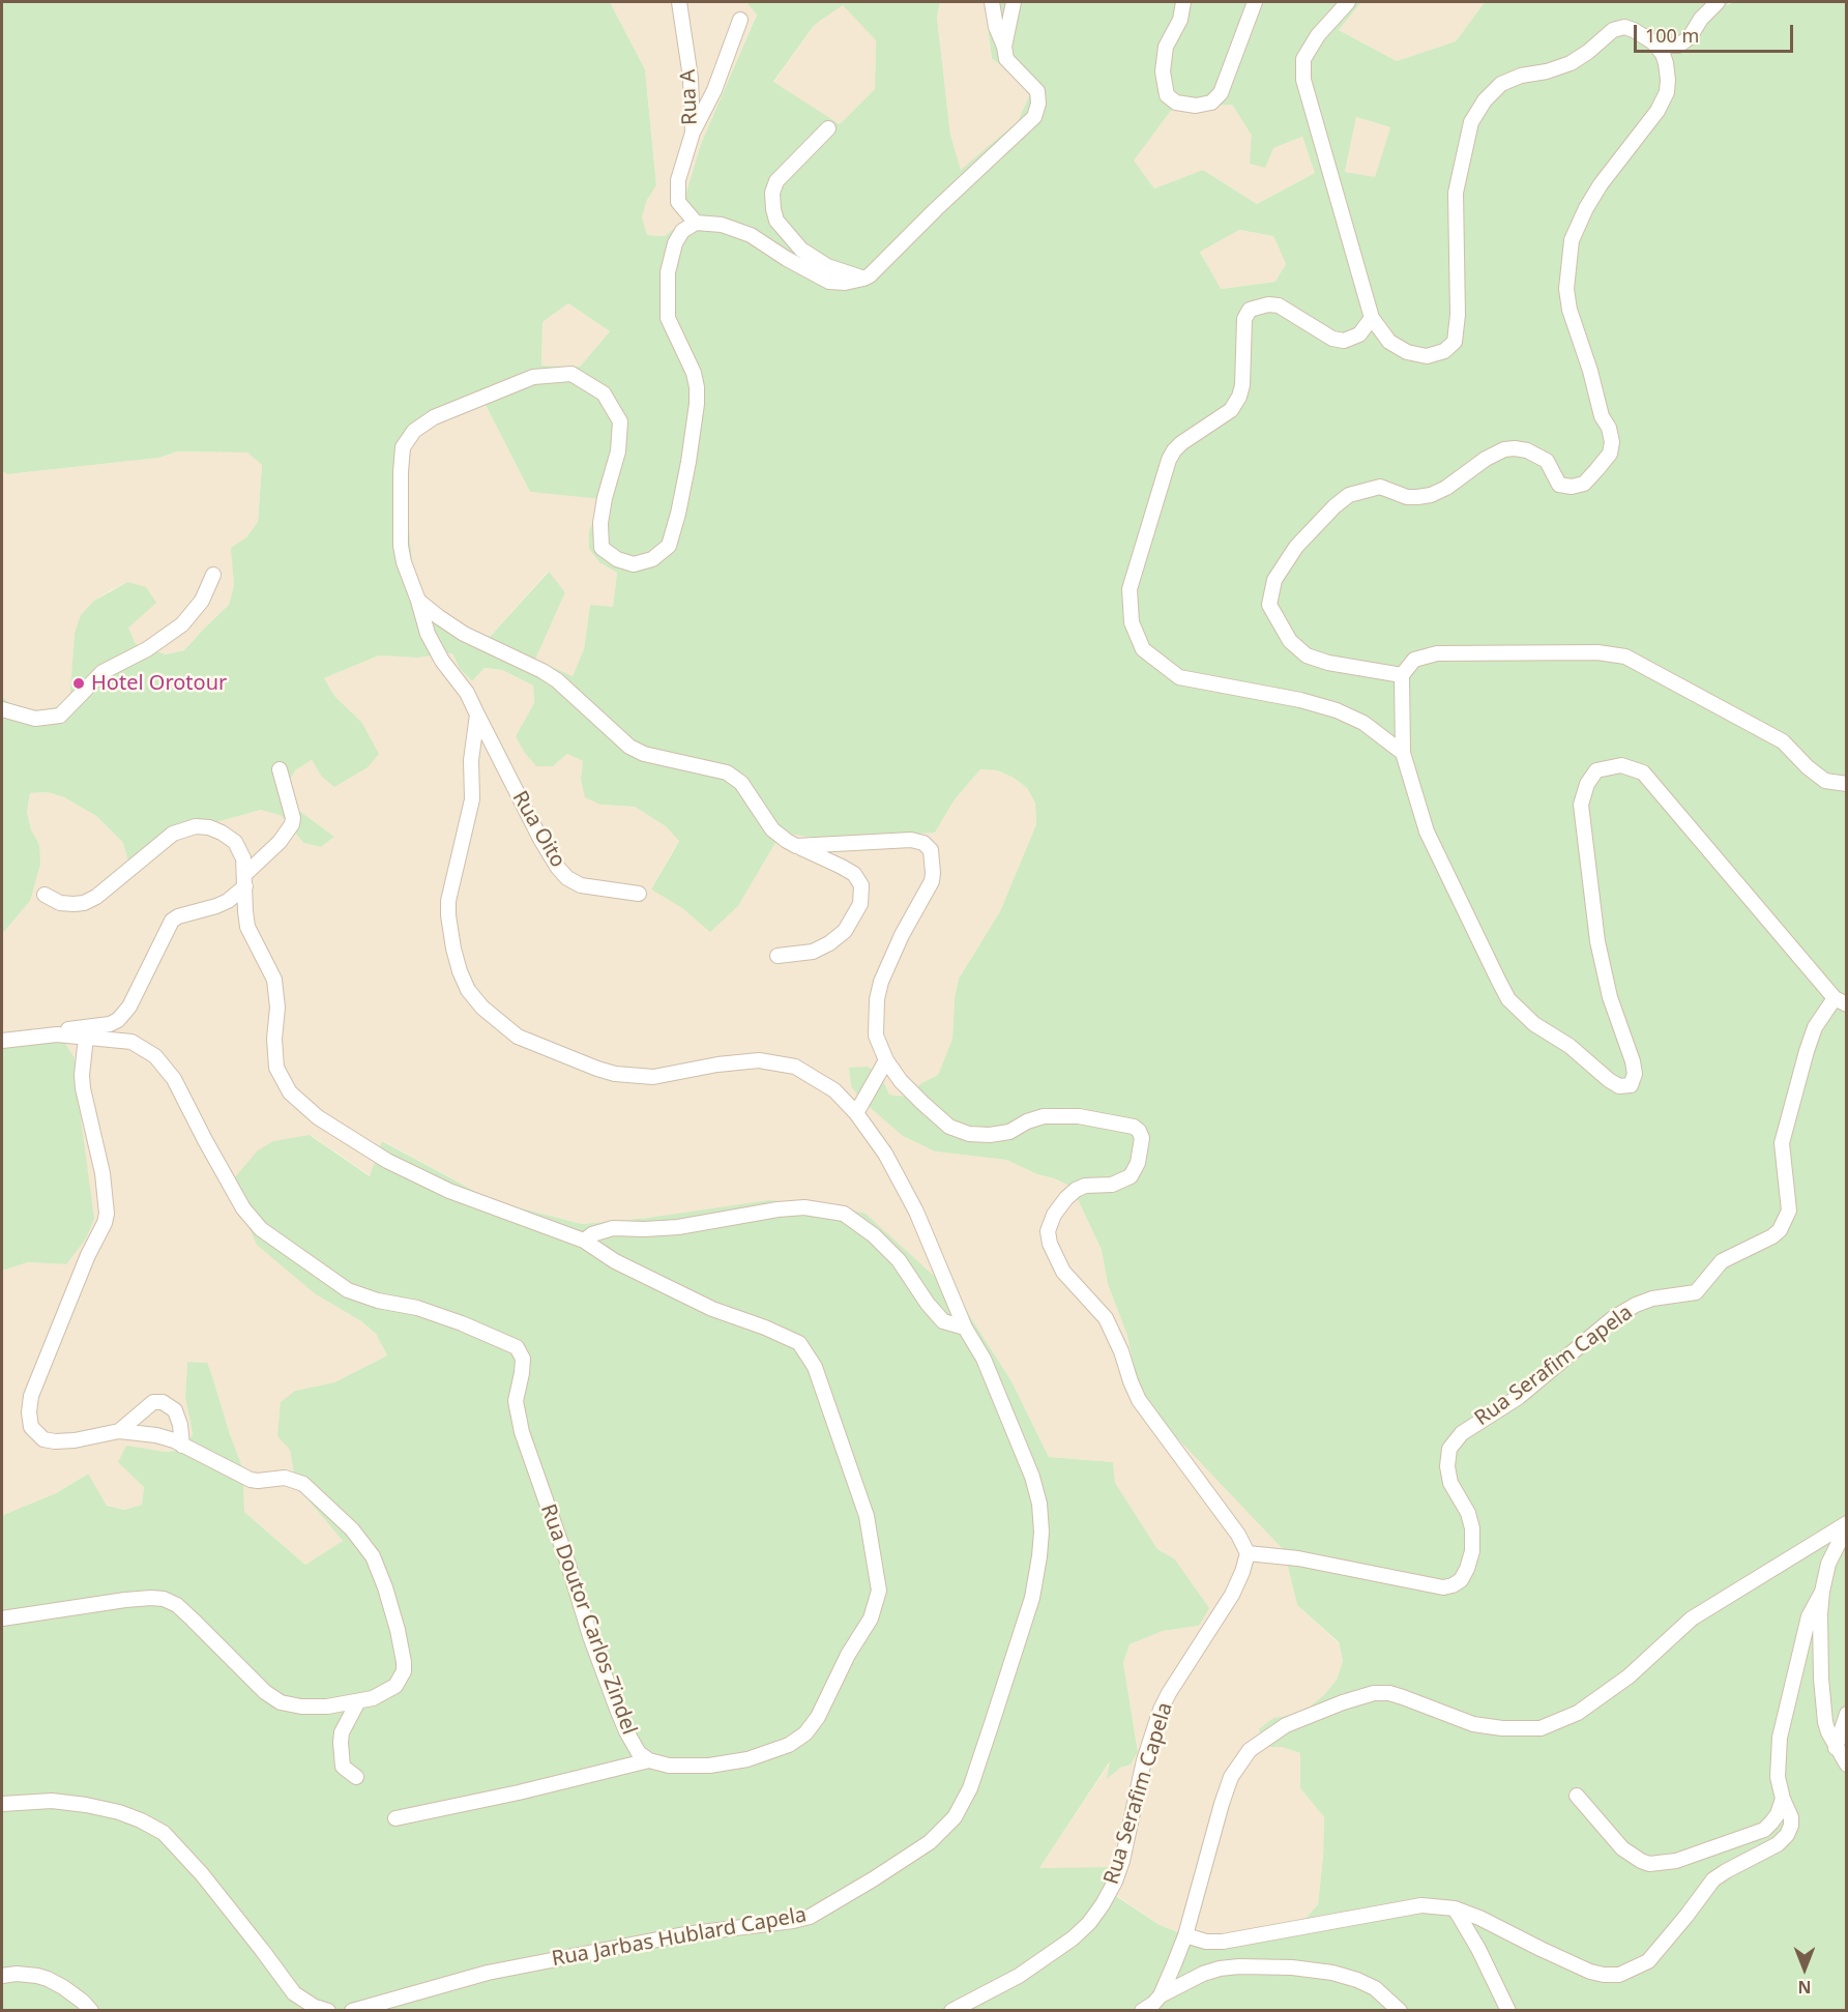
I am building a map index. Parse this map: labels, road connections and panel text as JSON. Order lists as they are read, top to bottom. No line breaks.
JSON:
{"streets":{"street":["Rua A","Rua Oito","Rua Serafim Capela","Rua Doutor Carlos Zindel","Rua Jarbas Hublard Capela"]},"crossings":[["Rua A","Rua Oito"],["Rua Oito","Rua Jarbas Hublard Capela"]],"places":["Hotel Orotour"],"scale_bar":"100 m","north":"bottom"}
